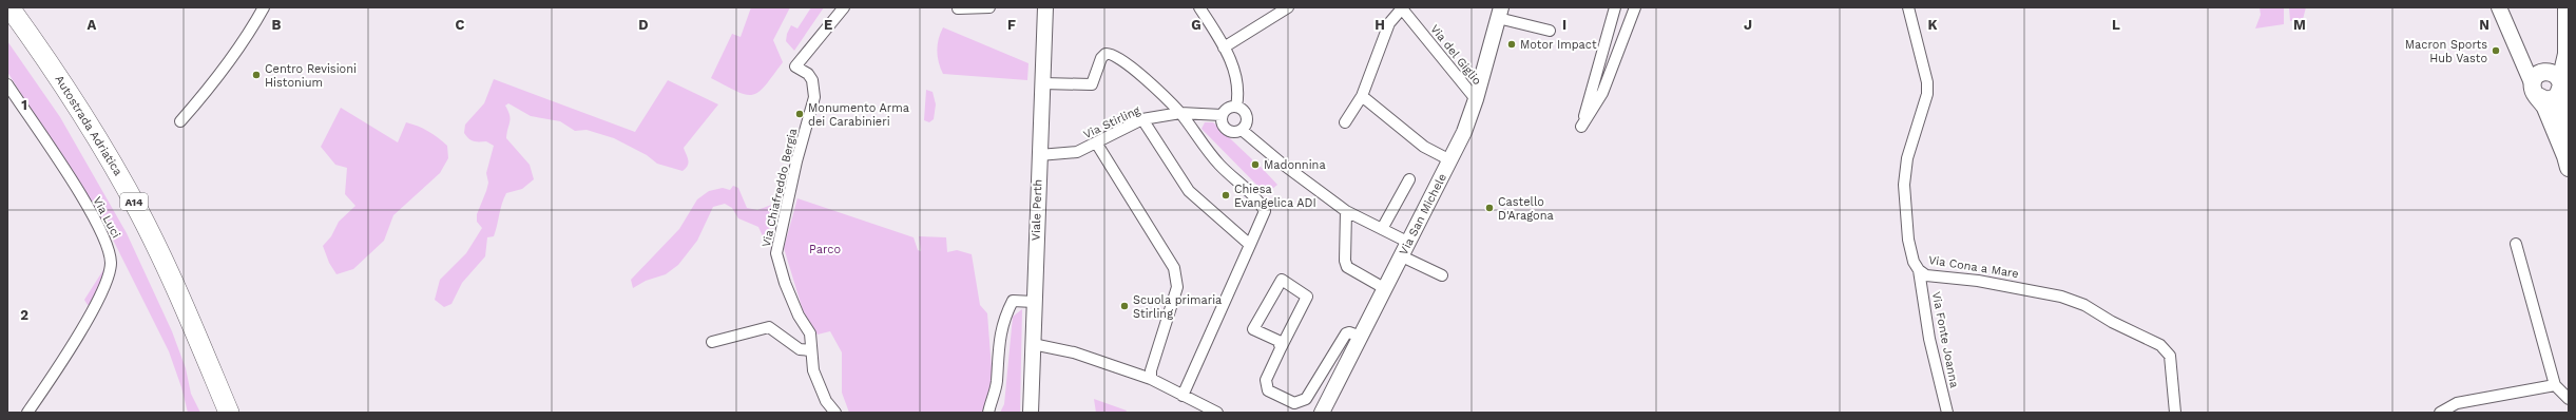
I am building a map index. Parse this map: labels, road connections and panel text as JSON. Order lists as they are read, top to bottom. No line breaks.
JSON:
{"streets":{"highway":["Autostrada Adriatica","A14"],"street":["Via del Giglio","Via Stirling","Via Chiafreddo Bergia","Viale Perth","Via San Michele","Via Luci","Via Cona a Mare","Via Fonte Joanna"]},"crossings":[["Via del Giglio","Via San Michele"],["Via Stirling","Viale Perth"],["Via Cona a Mare","Via Fonte Joanna"]],"parks":["Parco"],"places":["Motor Impact","Macron Sports Hub Vasto","Centro Revisioni Histonium","Monumento Arma dei Carabinieri","Madonnina","Chiesa Evangelica ADI","Castello D'Aragona","Scuola primaria Stirling"],"grid":{"columns":["A","B","C","D","E","F","G","H","I","J","K","L","M","N"],"rows":["1","2"]}}
